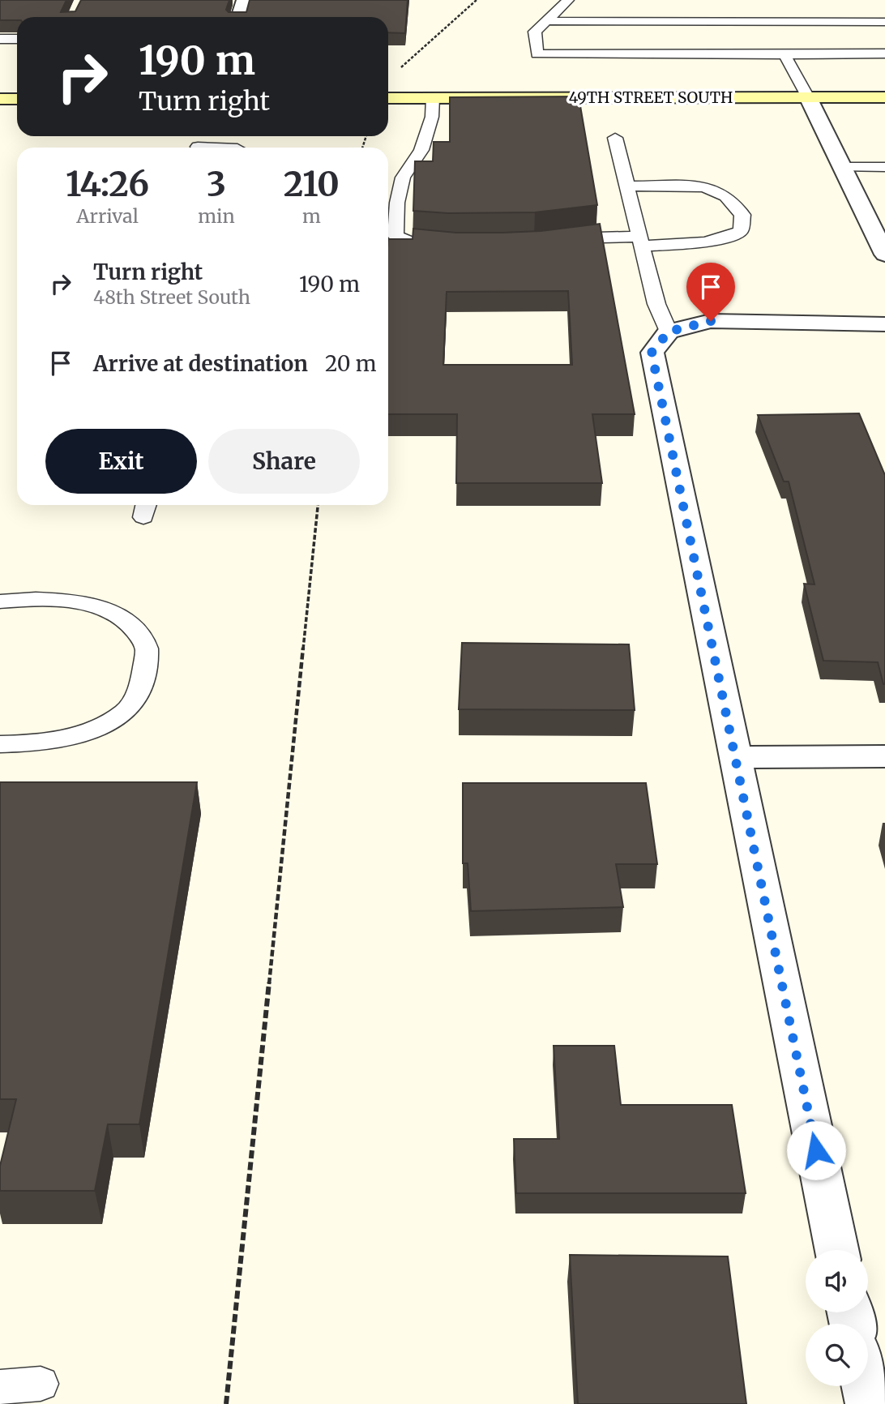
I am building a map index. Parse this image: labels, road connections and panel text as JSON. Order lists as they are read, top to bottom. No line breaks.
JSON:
{"streets":{"main road":["49TH STREET SOUTH"]},"page":{"turn":["190 m","Turn right"],"eta":["14:26","Arrival","3","min","210","m"],"list":[{"name":"Turn right","note":"48th Street South","value":"190 m"},{"name":"Arrive at destination","value":"20 m"}],"buttons":["Exit","Share"]}}
